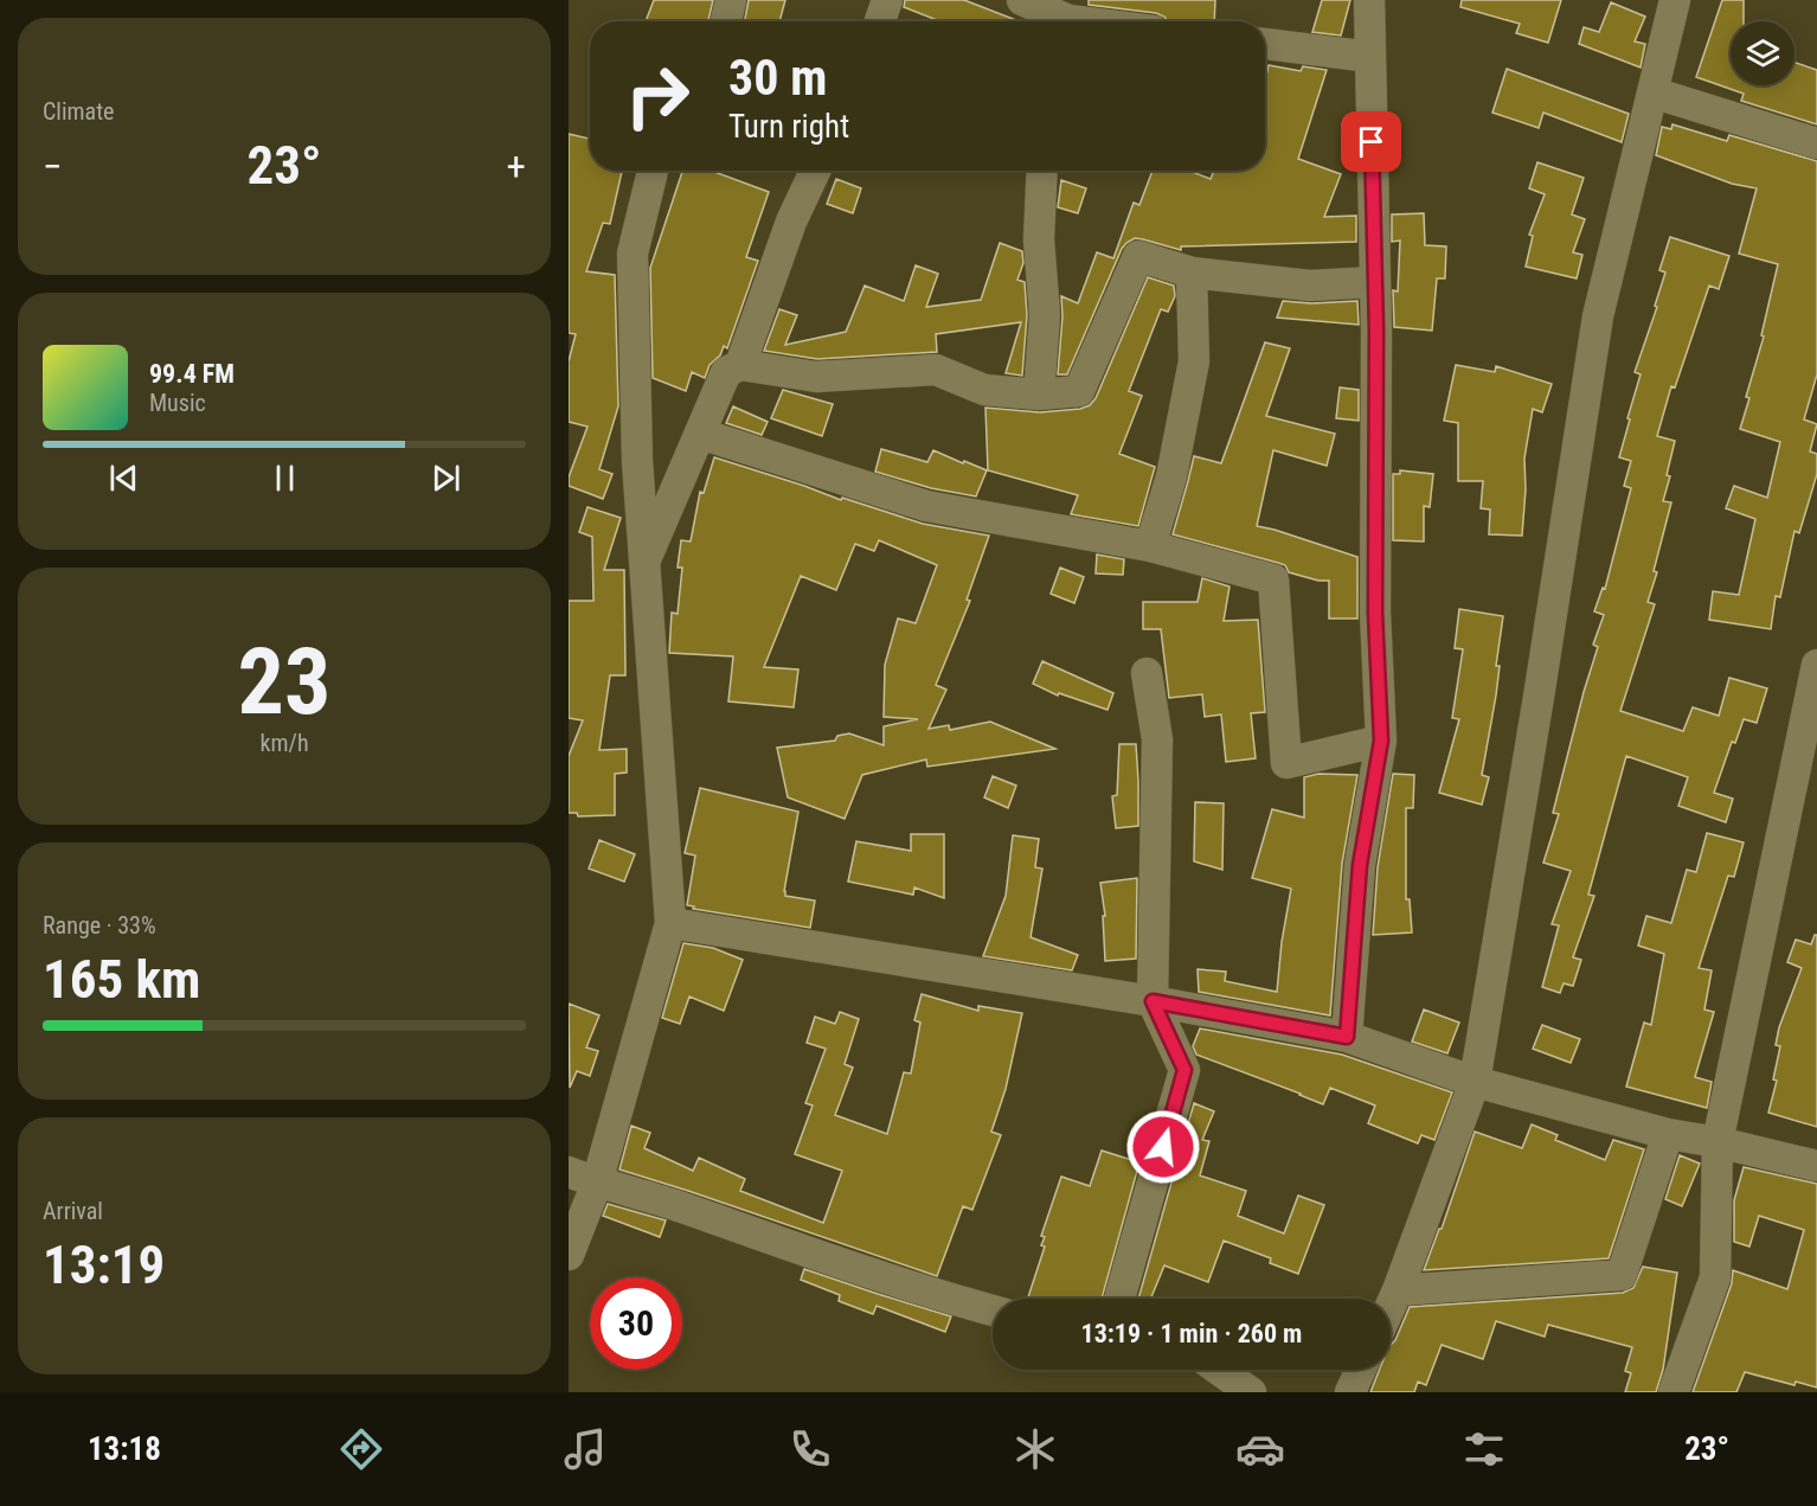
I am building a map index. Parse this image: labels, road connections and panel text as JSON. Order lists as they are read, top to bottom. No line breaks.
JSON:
{"page":{"tile":["Climate",["23","km/h"],["Range · 33%","165 km"],["Arrival","13:19"]],"turn":["30 m","Turn right"],"heat":["−","23°","+"],"song":["99.4 FM","Music"],"limit":"30","trip":"13:19 · 1 min · 260 m","tabs":["13:18","23°"]}}
